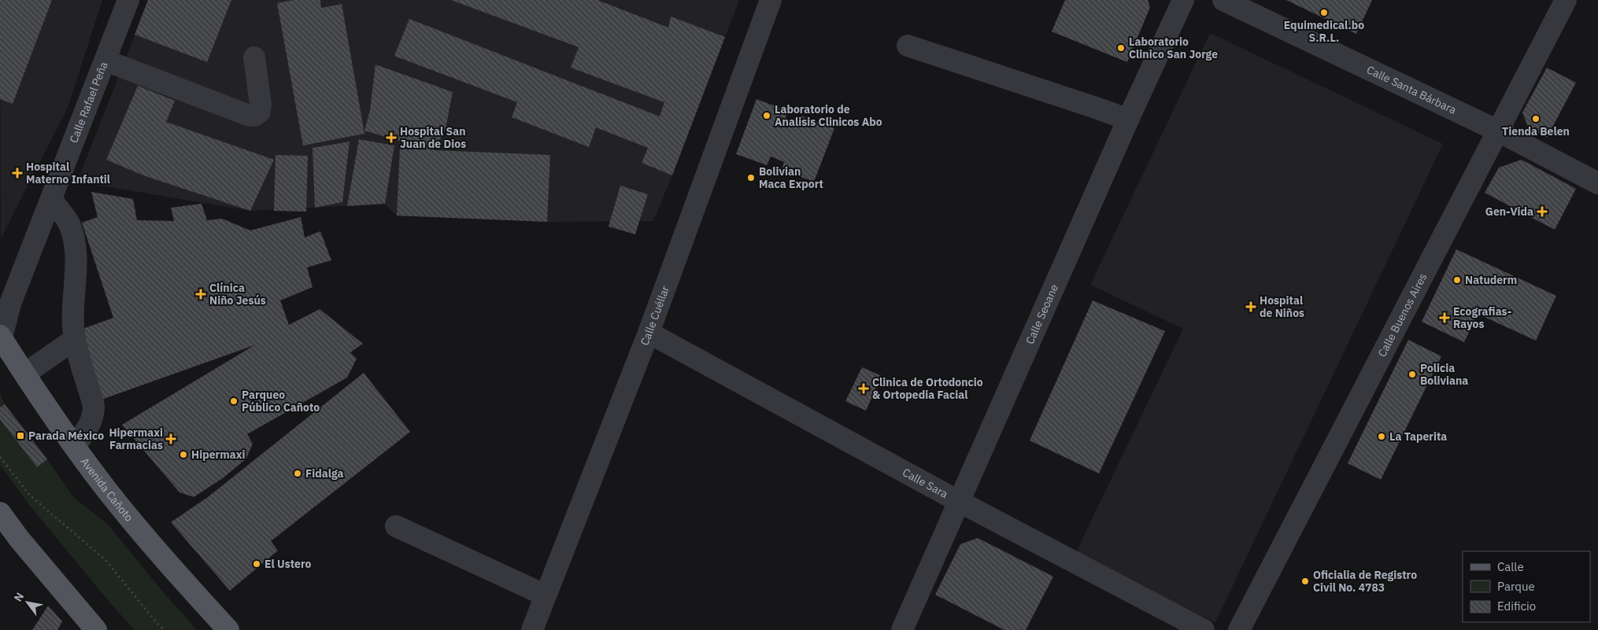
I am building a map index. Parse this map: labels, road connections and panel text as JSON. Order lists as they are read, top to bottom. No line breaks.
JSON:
{"streets":{"main road":["Avenida Cañoto"],"street":["Calle Santa Bárbara","Calle Rafael Peña","Calle Seoane","Calle Buenos Aires","Calle Cuéllar","Calle Sara"]},"crossings":[["Calle Santa Bárbara","Calle Buenos Aires"],["Calle Rafael Peña","Avenida Cañoto"],["Calle Seoane","Calle Sara"],["Calle Cuéllar","Calle Sara"]],"places":{"other":["Equimedical.bo S.R.L.","Laboratorio Clinico San Jorge","Laboratorio de Analisis Clinicos Abo","Tienda Belen","Bolivian Maca Export","Natuderm","Policia Boliviana","Parqueo Público Cañoto","La Taperita","Hipermaxi","Fidalga","El Ustero","Oficialia de Registro Civil No. 4783"],"health":["Hospital San Juan de Dios","Hospital Materno Infantil","Gen-Vida","Clínica Niño Jesús","Hospital de Niños","Ecografias- Rayos","Clinica de Ortodoncio & Ortopedia Facial","Hipermaxi Farmacias"],"transit":["Parada México"]},"legend":["Calle","Parque","Edificio"],"north":"top left"}
